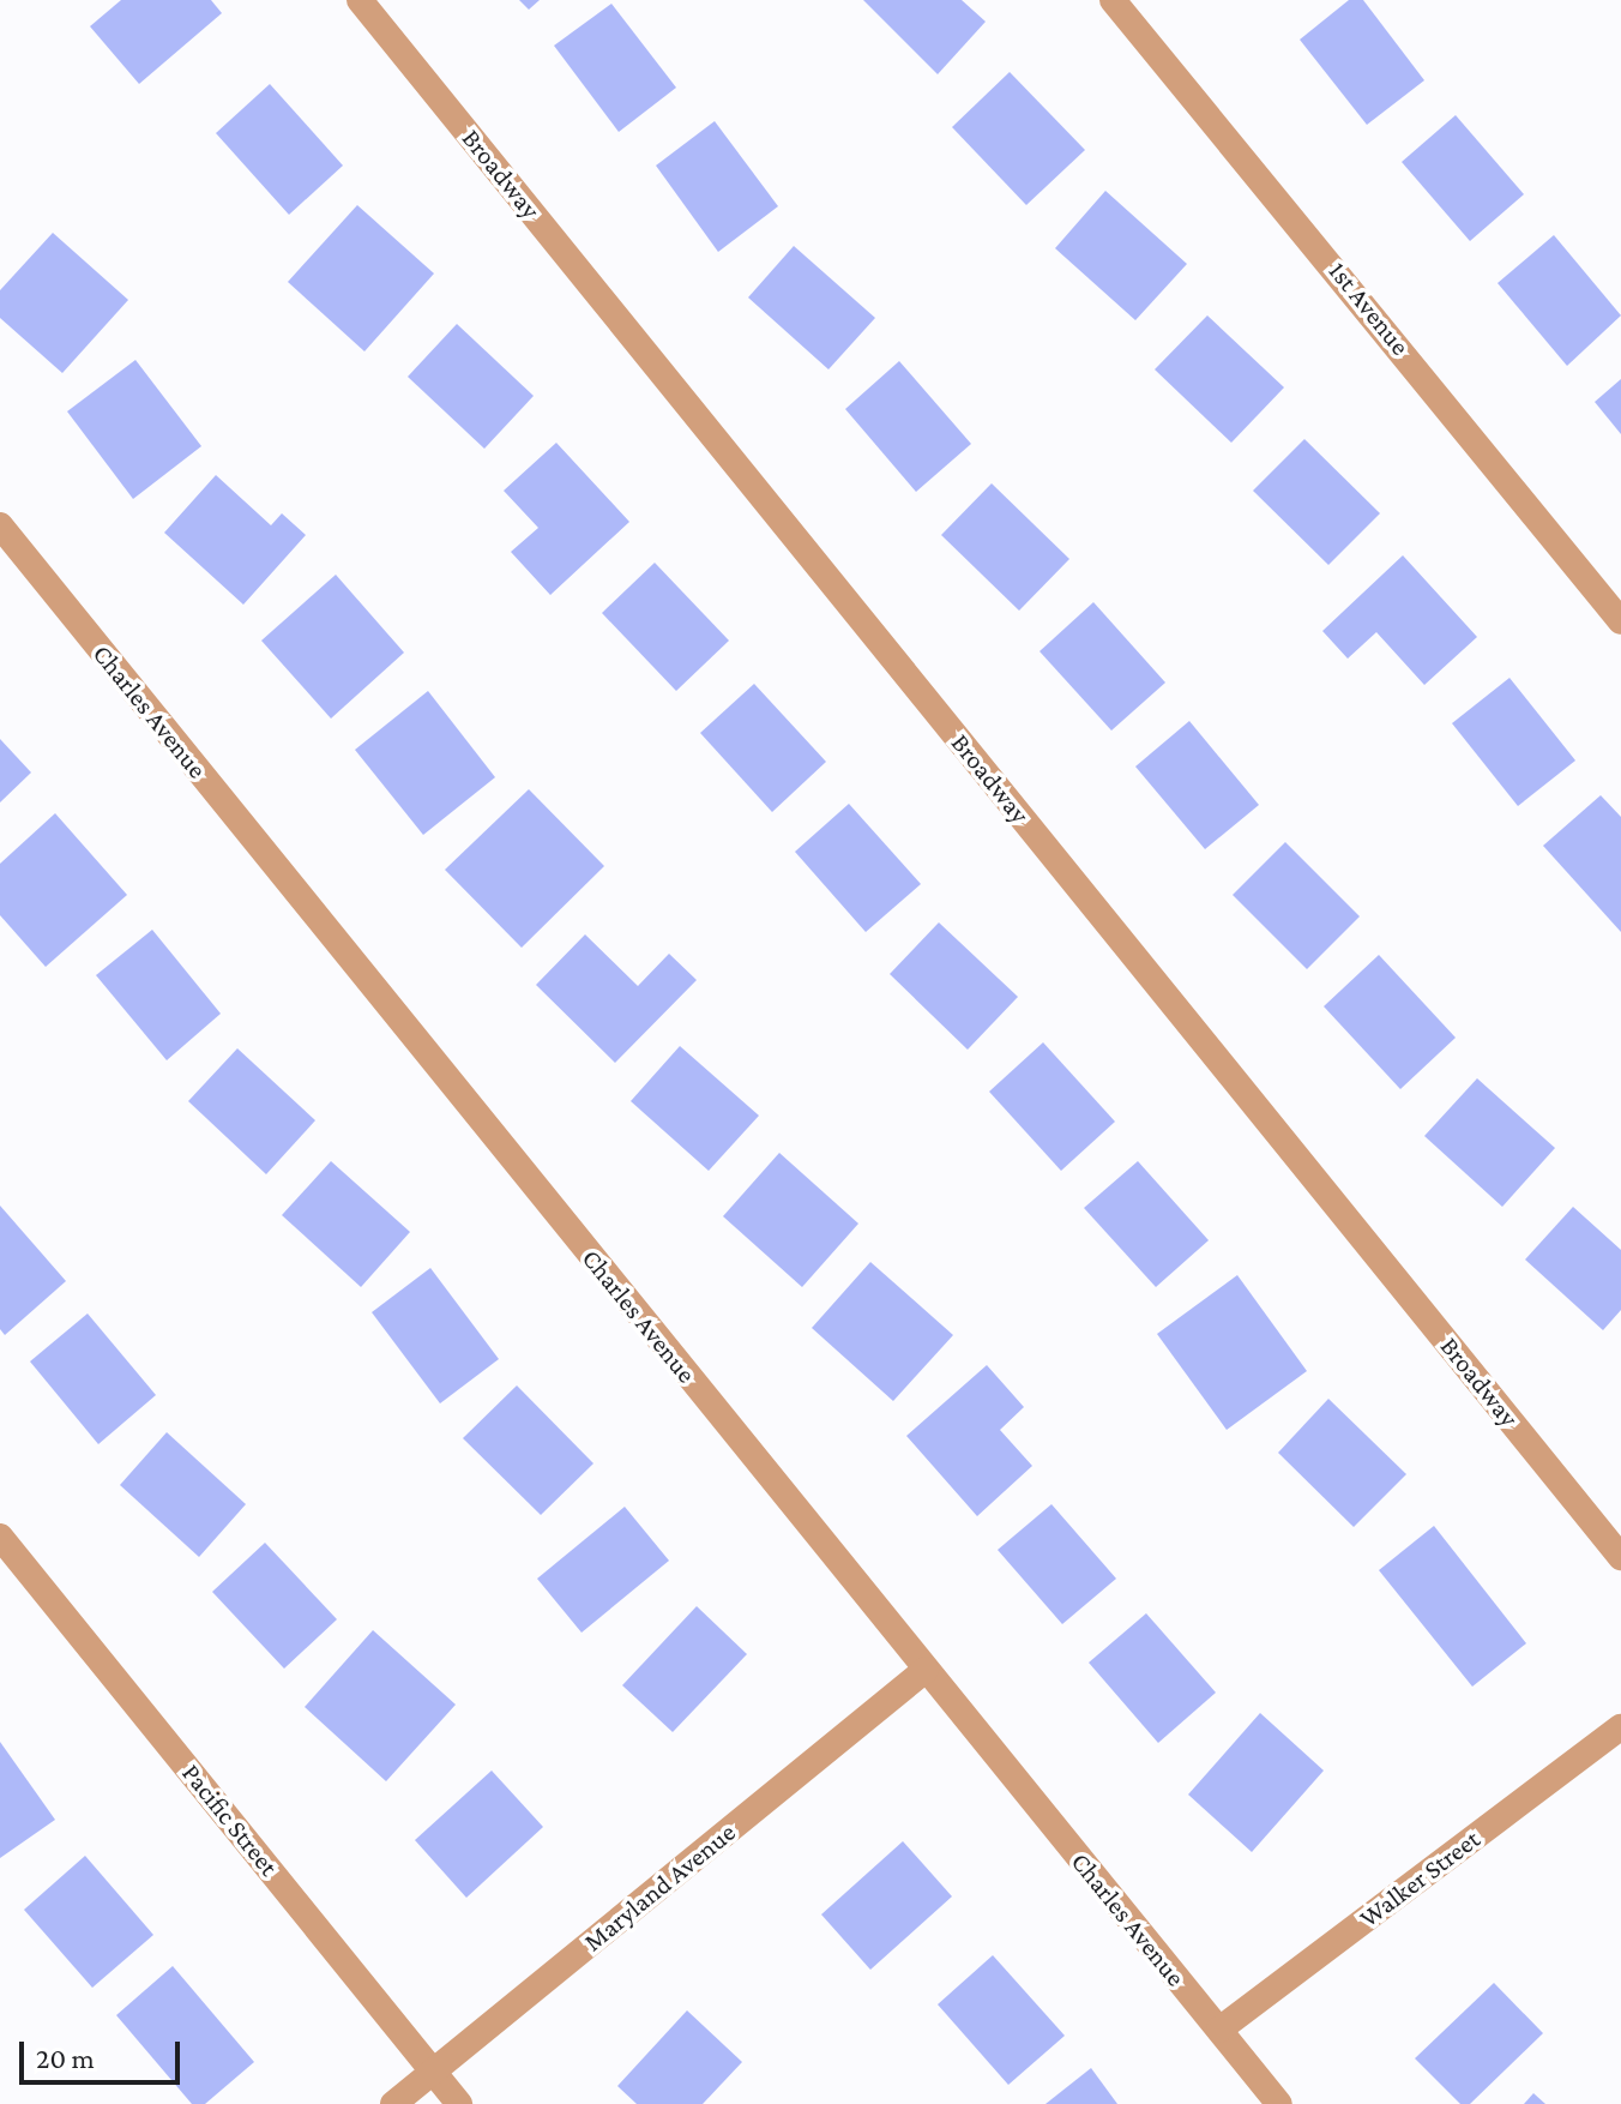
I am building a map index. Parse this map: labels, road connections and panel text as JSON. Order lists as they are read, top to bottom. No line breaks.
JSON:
{"streets":{"street":["Broadway","1st Avenue","Charles Avenue","Pacific Street","Walker Street","Maryland Avenue"]},"crossings":[["Charles Avenue","Walker Street"],["Charles Avenue","Maryland Avenue"],["Pacific Street","Maryland Avenue"]],"scale_bar":"20 m"}
